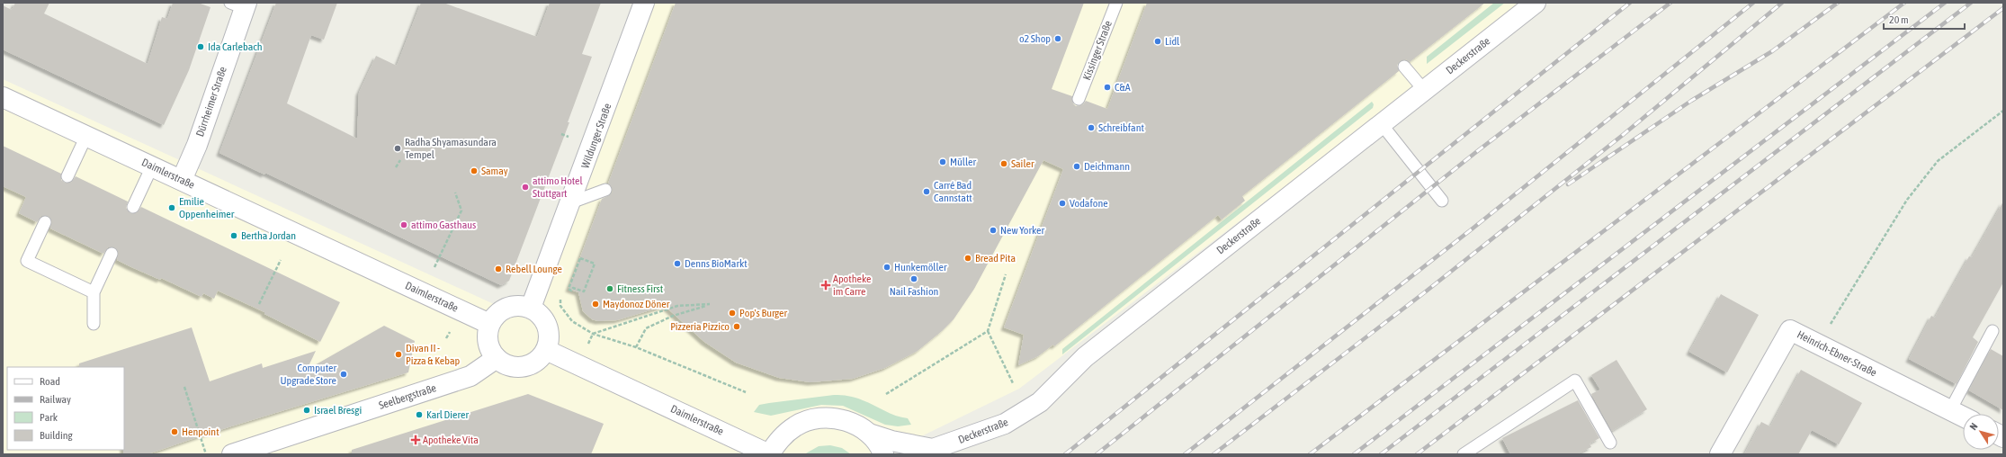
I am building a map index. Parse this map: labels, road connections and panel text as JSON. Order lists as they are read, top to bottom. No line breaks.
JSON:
{"streets":{"street":["Deckerstraße","Dürrheimer Straße","Wildunger Straße","Daimlerstraße","Heinrich-Ebner-Straße","Seelbergstraße"],"lane":["Kissinger Straße"]},"crossings":[["Dürrheimer Straße","Daimlerstraße"],["Wildunger Straße","Daimlerstraße"],["Wildunger Straße","Seelbergstraße"],["Daimlerstraße","Seelbergstraße"]],"places":{"other":["o2 Shop","Lidl","Ida Carlebach","C&A","Schreibfant","Radha Shyamasundara Tempel","Müller","Sailer","Deichmann","Samay","attimo Hotel Stuttgart","Carré Bad Cannstatt","Vodafone","Emilie Oppenheimer","attimo Gasthaus","New Yorker","Bertha Jordan","Bread Pita","Denns BioMarkt","Hunkemöller","Rebell Lounge","Nail Fashion","Fitness First","Maydonoz Döner","Pop's Burger","Pizzeria Pizzico","Divan II - Pizza & Kebap","Computer Upgrade Store","Israel Bresgi","Karl Dierer","Henpoint"],"health":["Apotheke im Carre","Apotheke Vita"]},"legend":["Road","Railway","Park","Building"],"scale_bar":"20 m","north":"top left"}
